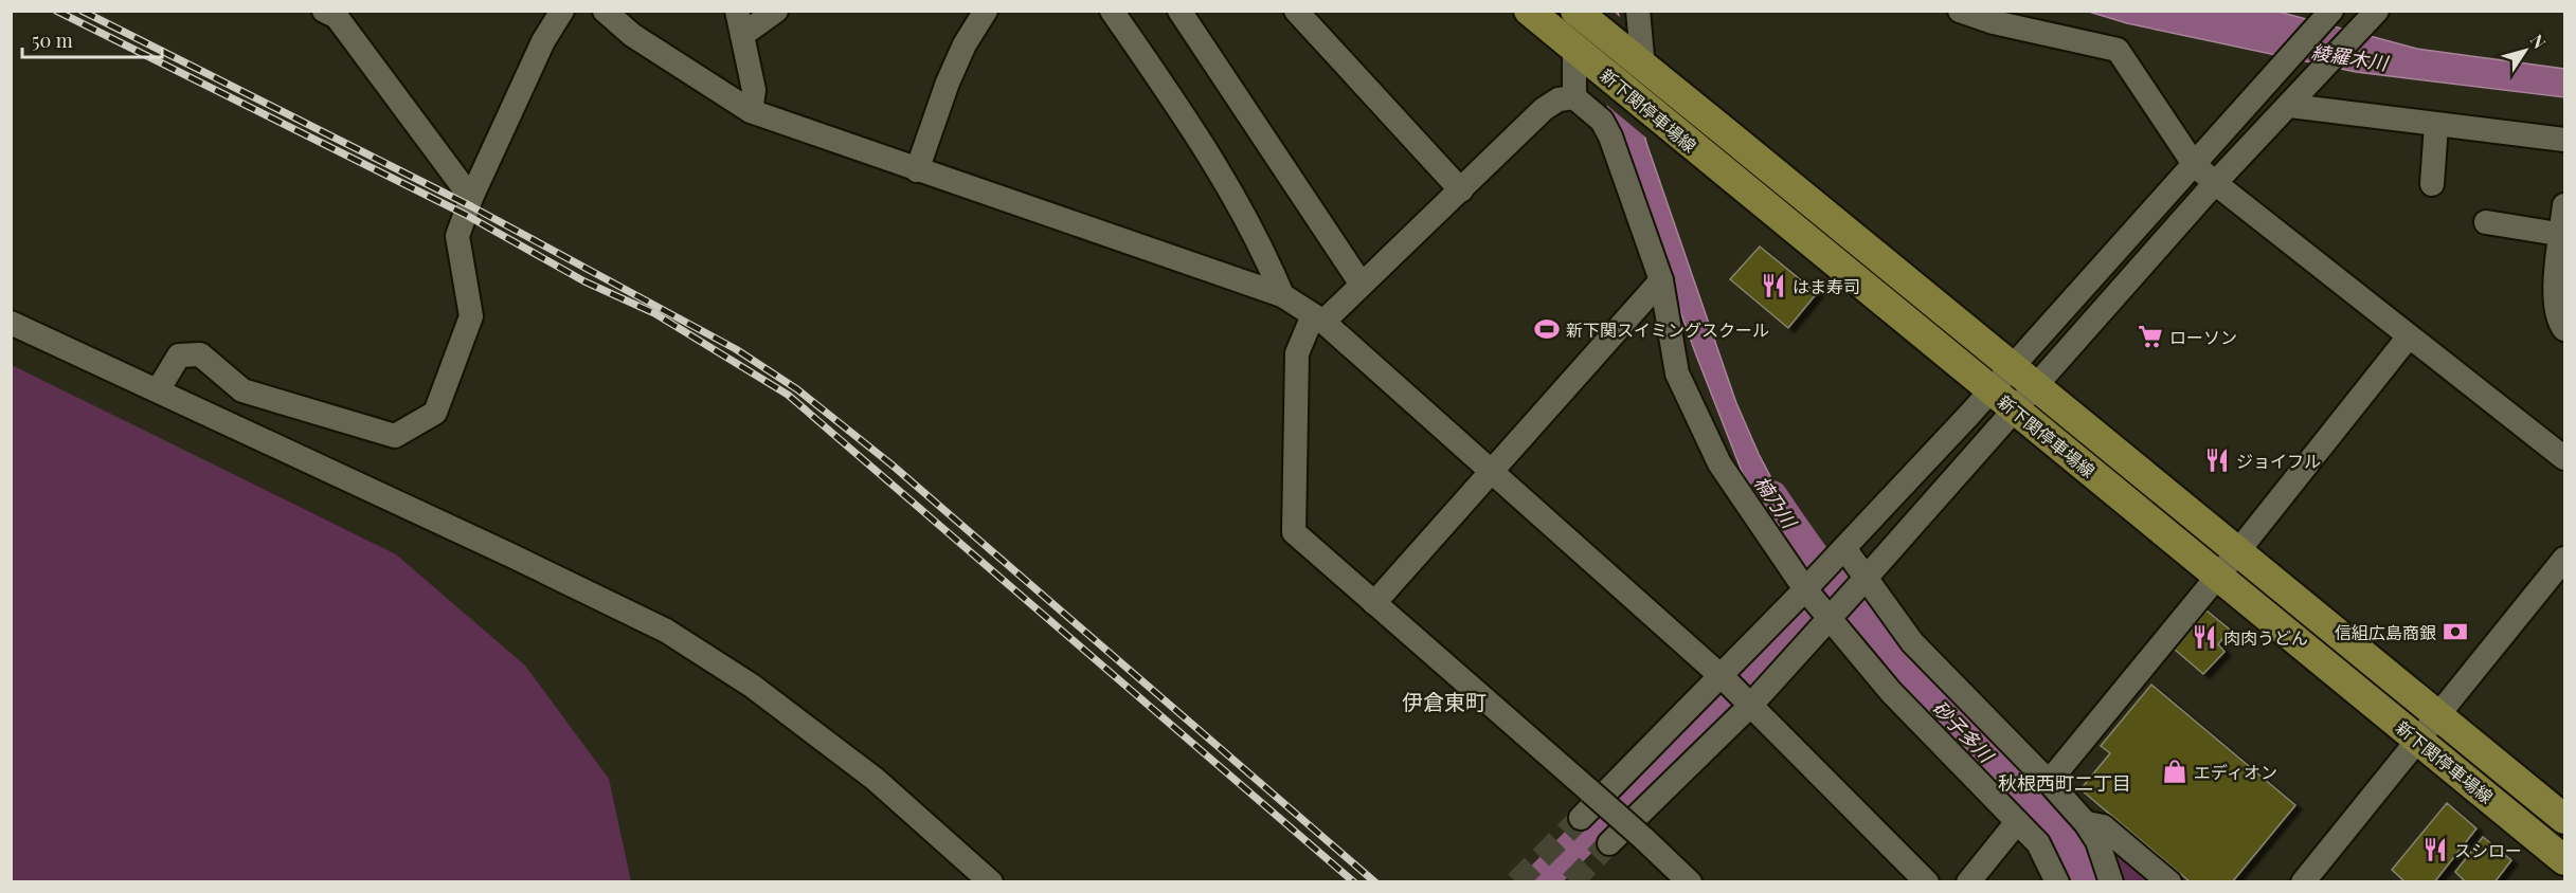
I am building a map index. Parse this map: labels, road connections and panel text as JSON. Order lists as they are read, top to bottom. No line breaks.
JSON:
{"streets":{"main road":["新下関停車場線"]},"districts":["伊倉東町","秋根西町二丁目"],"water":["綾羅木川","楠乃川","砂子多川"],"places":{"restaurant":["はま寿司","ジョイフル","肉肉うどん","スシロー"],"sports":["新下関スイミングスクール"],"supermarket":["ローソン"],"bank":["信組広島商銀"],"shop":["エディオン"]},"scale_bar":"50 m","north":"top right"}
